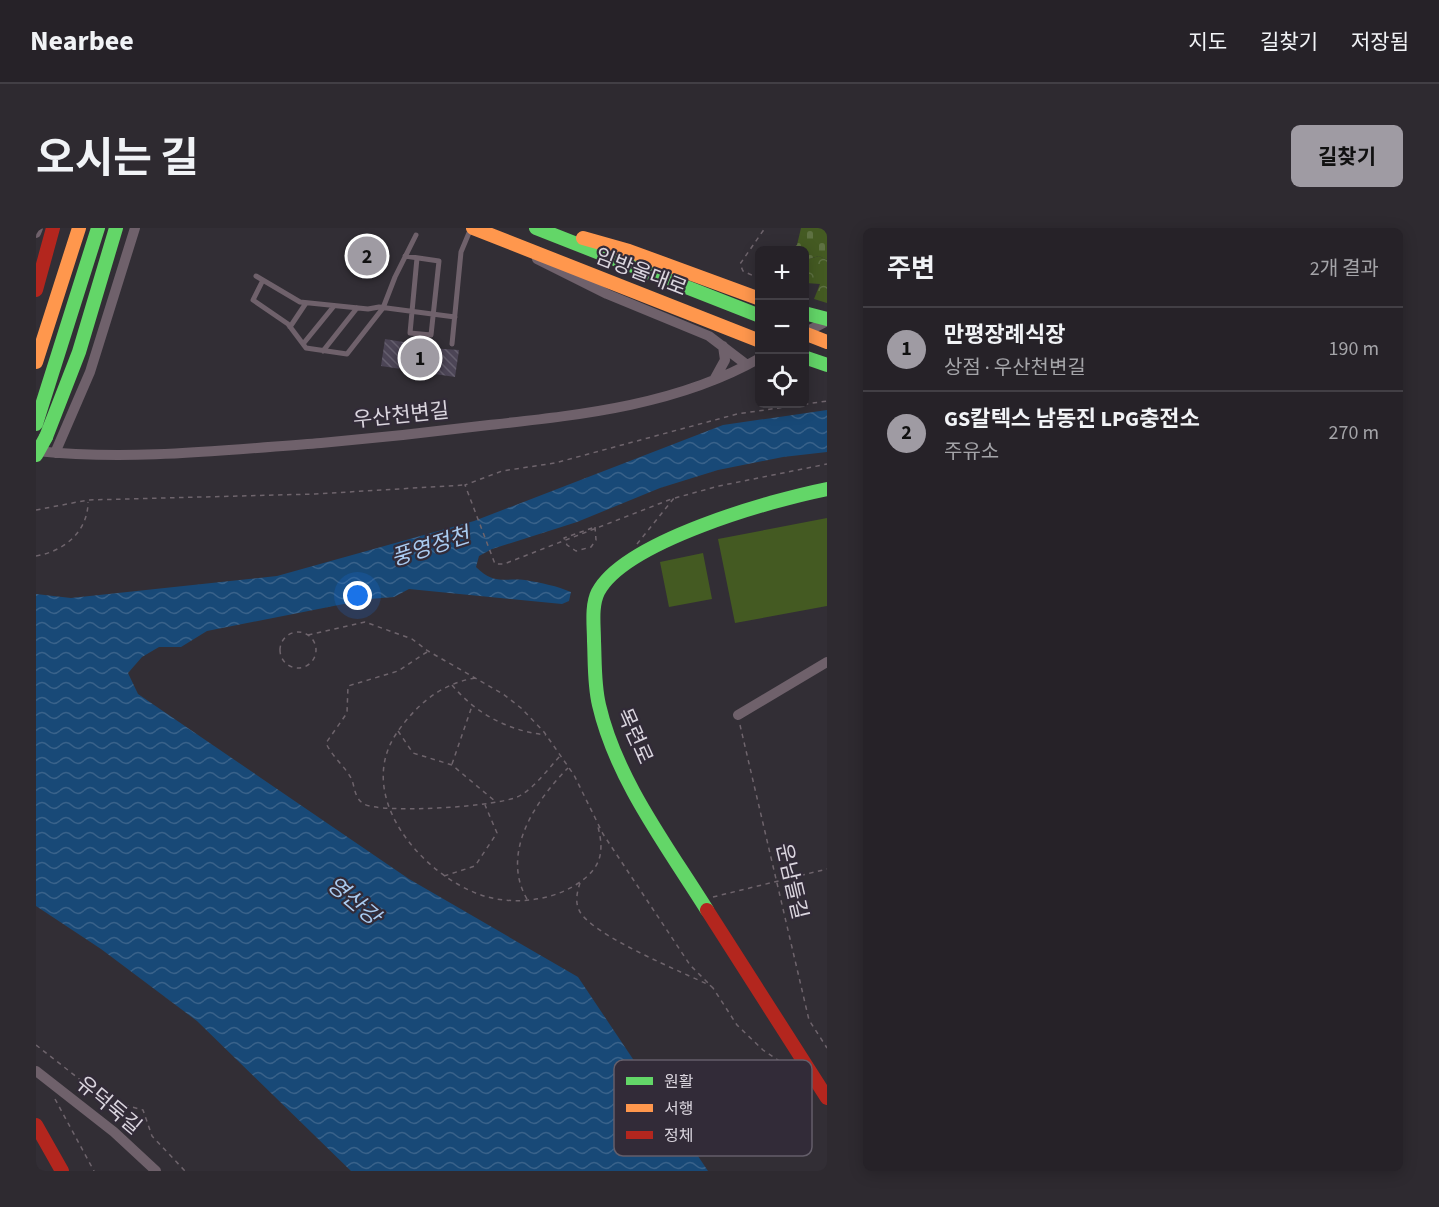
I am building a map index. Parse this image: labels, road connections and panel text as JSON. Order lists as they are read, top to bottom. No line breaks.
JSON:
{"streets":{"main road":["임방울대로","목련로"],"street":["우산천변길","유덕둑길"],"path":["운남들길"]},"water":["풍영정천","영산강"],"legend":["원활","서행","정체"],"page":{"header":"Nearbee","nav":["지도","길찾기","저장됨"],"title":"오시는 길","buttons":"길찾기","heading":["주변","2개 결과"],"pins":["2","1"],"map_buttons":["+","−"],"list":[{"mark":"1","name":"만평장례식장","note":"상점 · 우산천변길","value":"190 m"},{"mark":"2","name":"GS칼텍스 남동진 LPG충전소","note":"주유소","value":"270 m"}]}}
